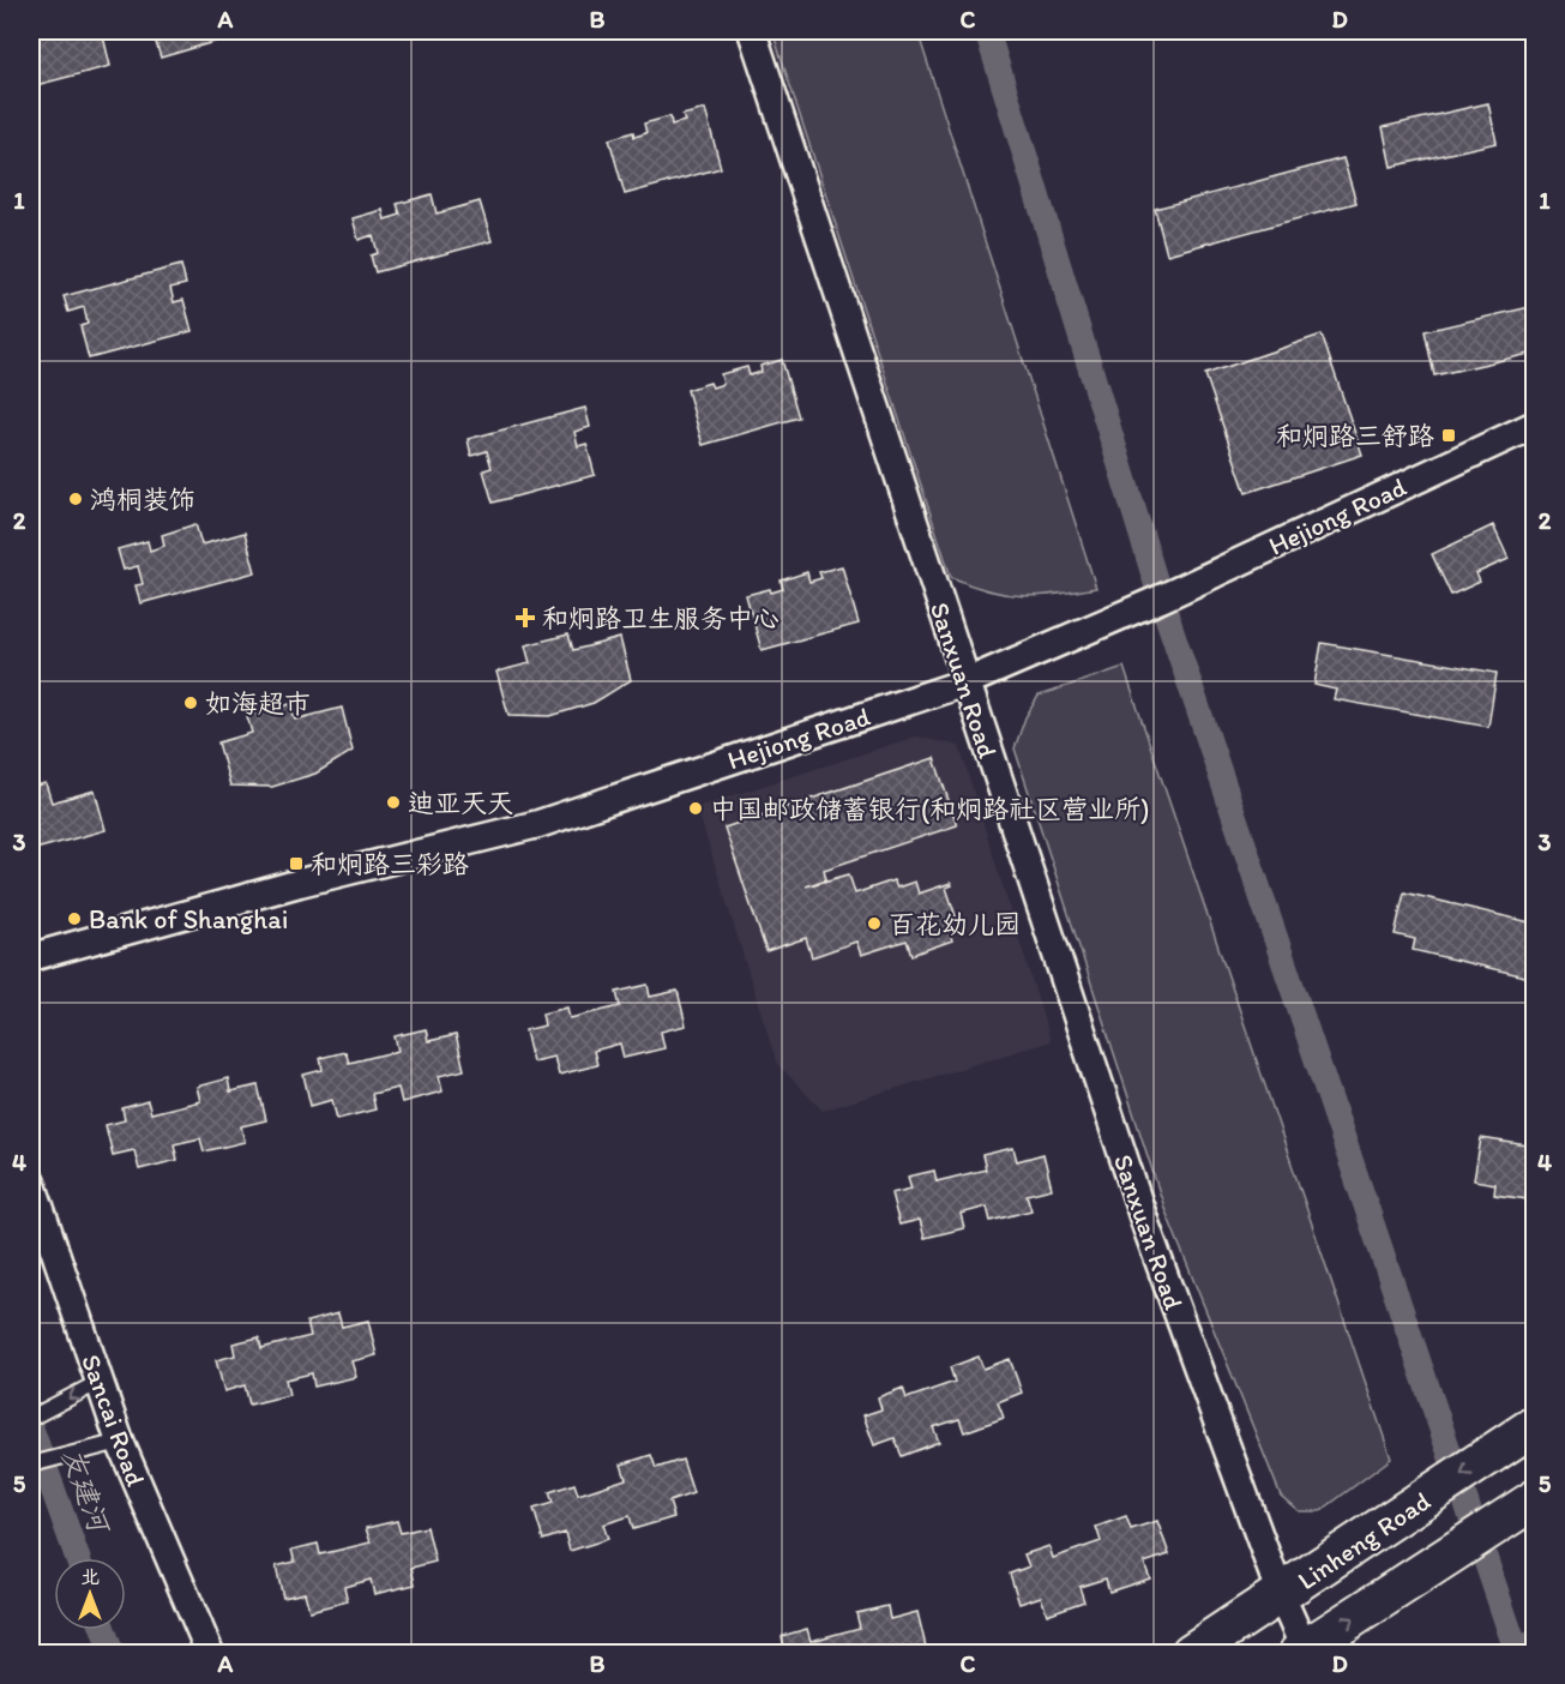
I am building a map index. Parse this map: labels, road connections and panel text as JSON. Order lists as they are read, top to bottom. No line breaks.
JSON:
{"streets":{"main road":["Linheng Road"],"street":["Hejiong Road","Sanxuan Road","Sancai Road"]},"crossings":[["Hejiong Road","Sanxuan Road"],["Sanxuan Road","Linheng Road"]],"water":["友建河"],"places":{"transit":["和炯路三舒路","和炯路三彩路"],"other":["鸿桐装饰","如海超市","迪亚天天","中国邮政储蓄银行(和炯路社区营业所)","Bank of Shanghai","百花幼儿园"],"health":["和炯路卫生服务中心"]},"north":"top","grid":{"columns":["A","B","C","D"],"rows":["1","2","3","4","5"]}}
